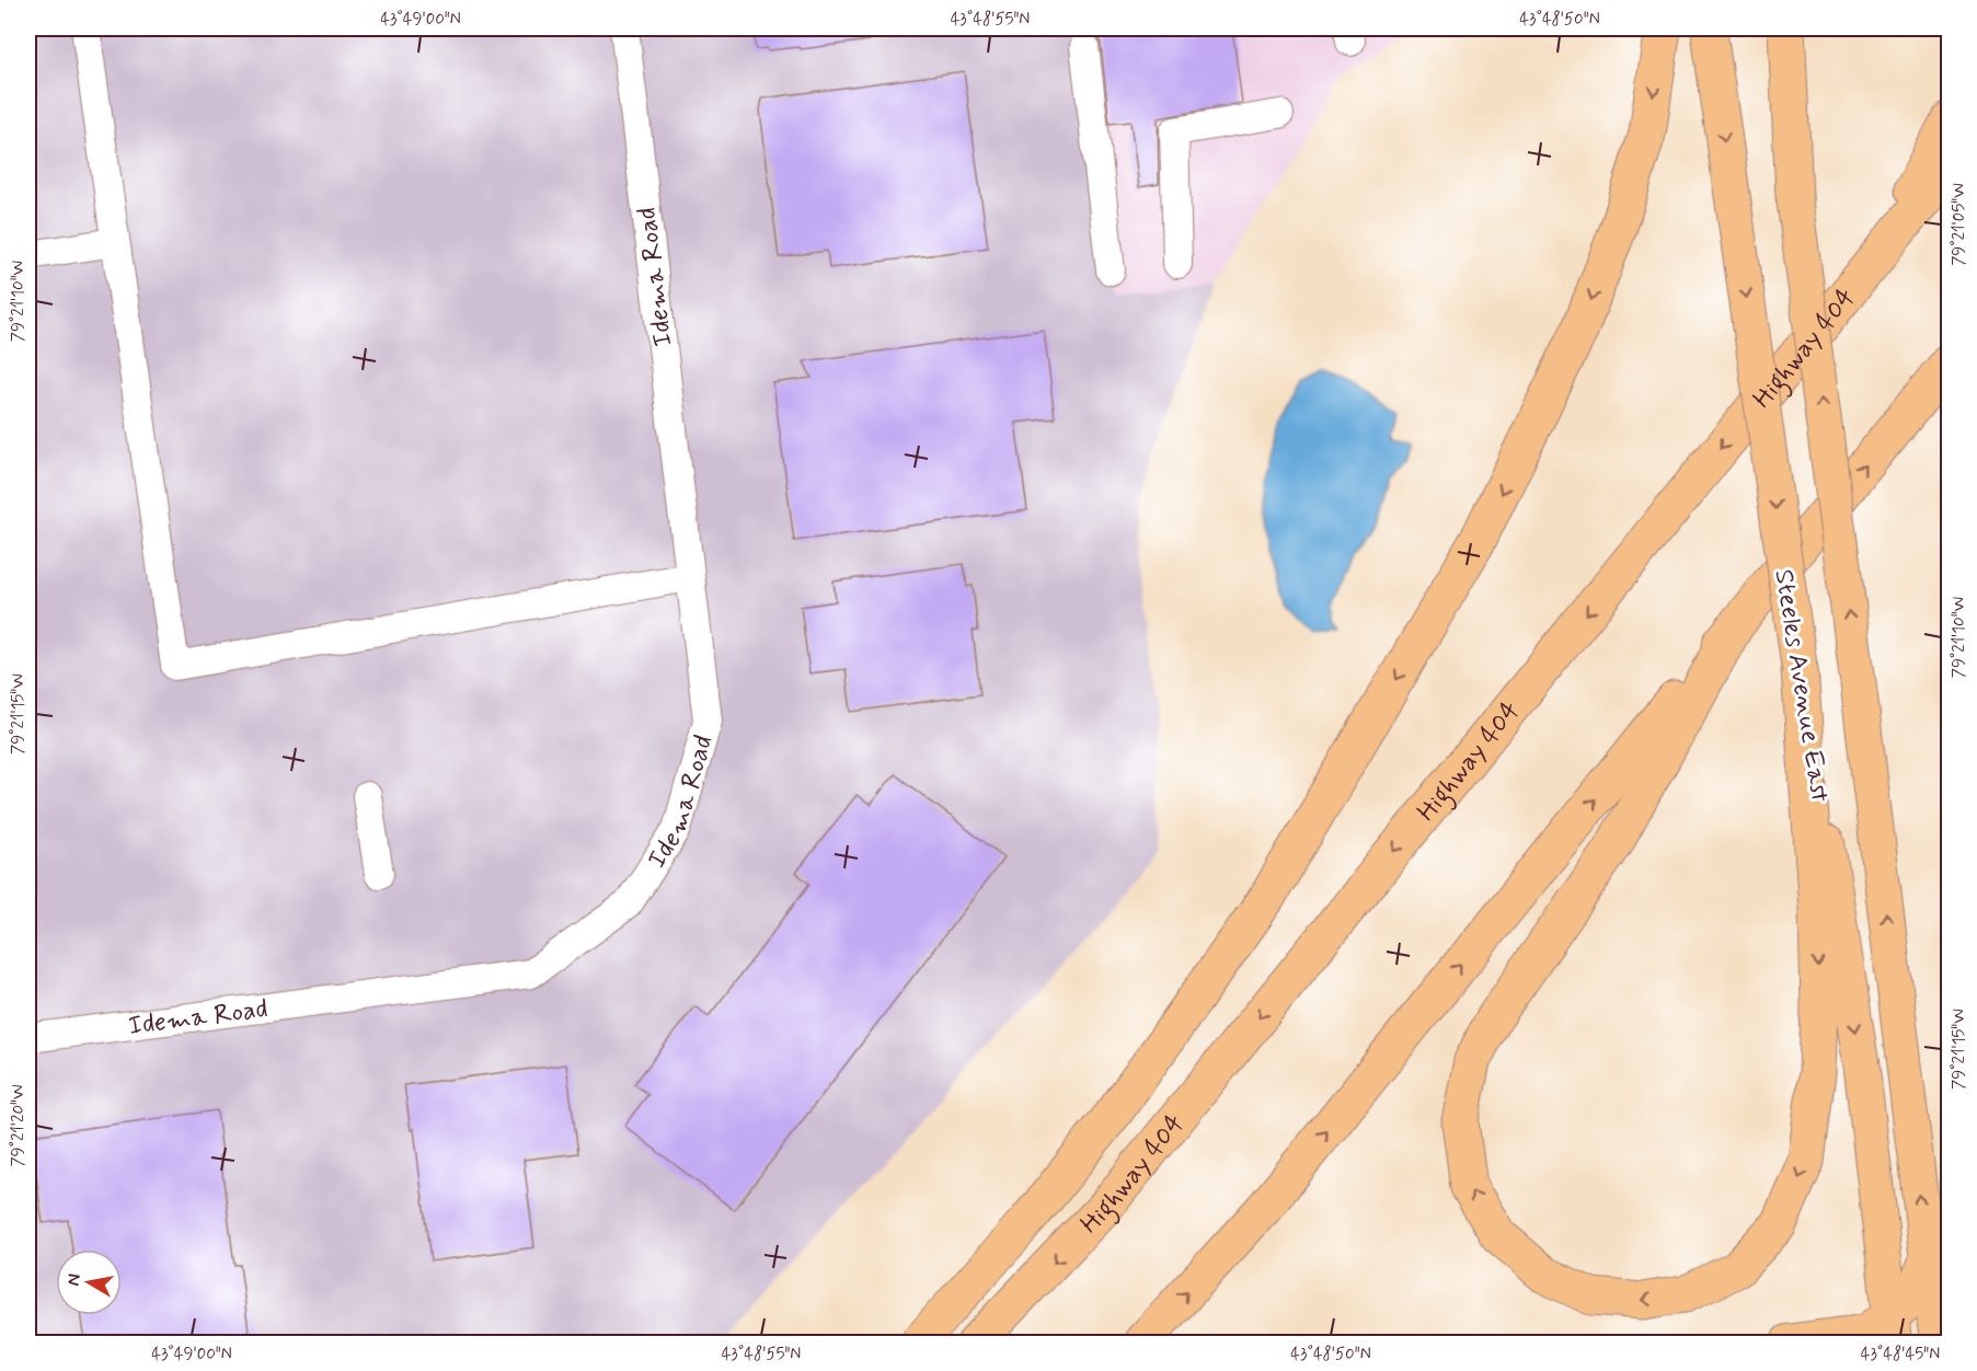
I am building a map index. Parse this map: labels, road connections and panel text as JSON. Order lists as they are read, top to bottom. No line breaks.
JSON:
{"streets":{"highway":["Highway 404"],"main road":["Steeles Avenue East"],"street":["Idema Road"]},"north":"left","coordinates":["43°49'00\"N","43°48'55\"N","43°48'50\"N","79°21'05\"W","79°21'10\"W","79°21'15\"W","79°21'20\"W","43°48'45\"N"]}
